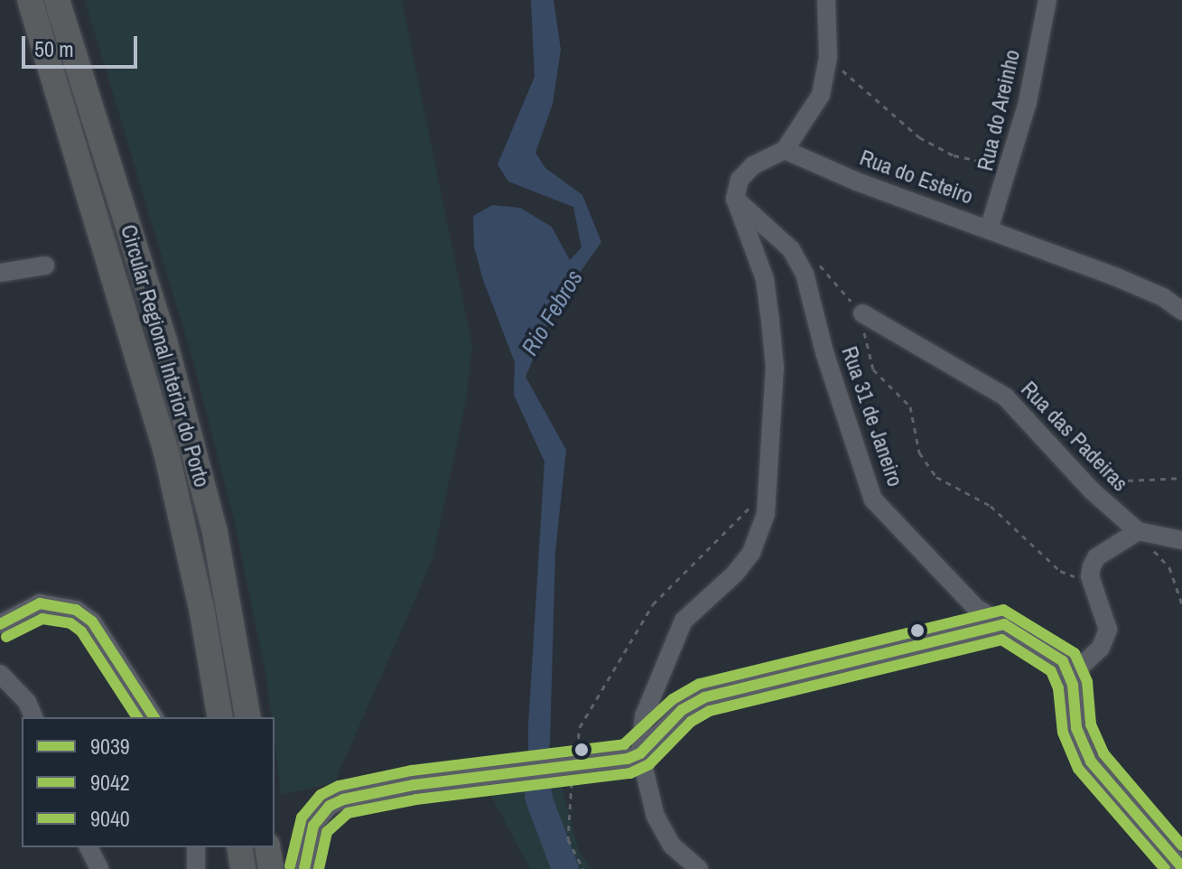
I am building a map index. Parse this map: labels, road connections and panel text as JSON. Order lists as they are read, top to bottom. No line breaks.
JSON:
{"streets":{"highway":["Circular Regional Interior do Porto"],"street":["Rua do Areinho","Rua do Esteiro","Rua 31 de Janeiro","Rua das Padeiras"]},"crossings":[["Rua do Areinho","Rua do Esteiro"]],"water":["Rio Febros"],"lines":["transit line 9039","transit line 9040","transit line 9042"],"legend":["9039","9042","9040"],"scale_bar":"50 m"}
